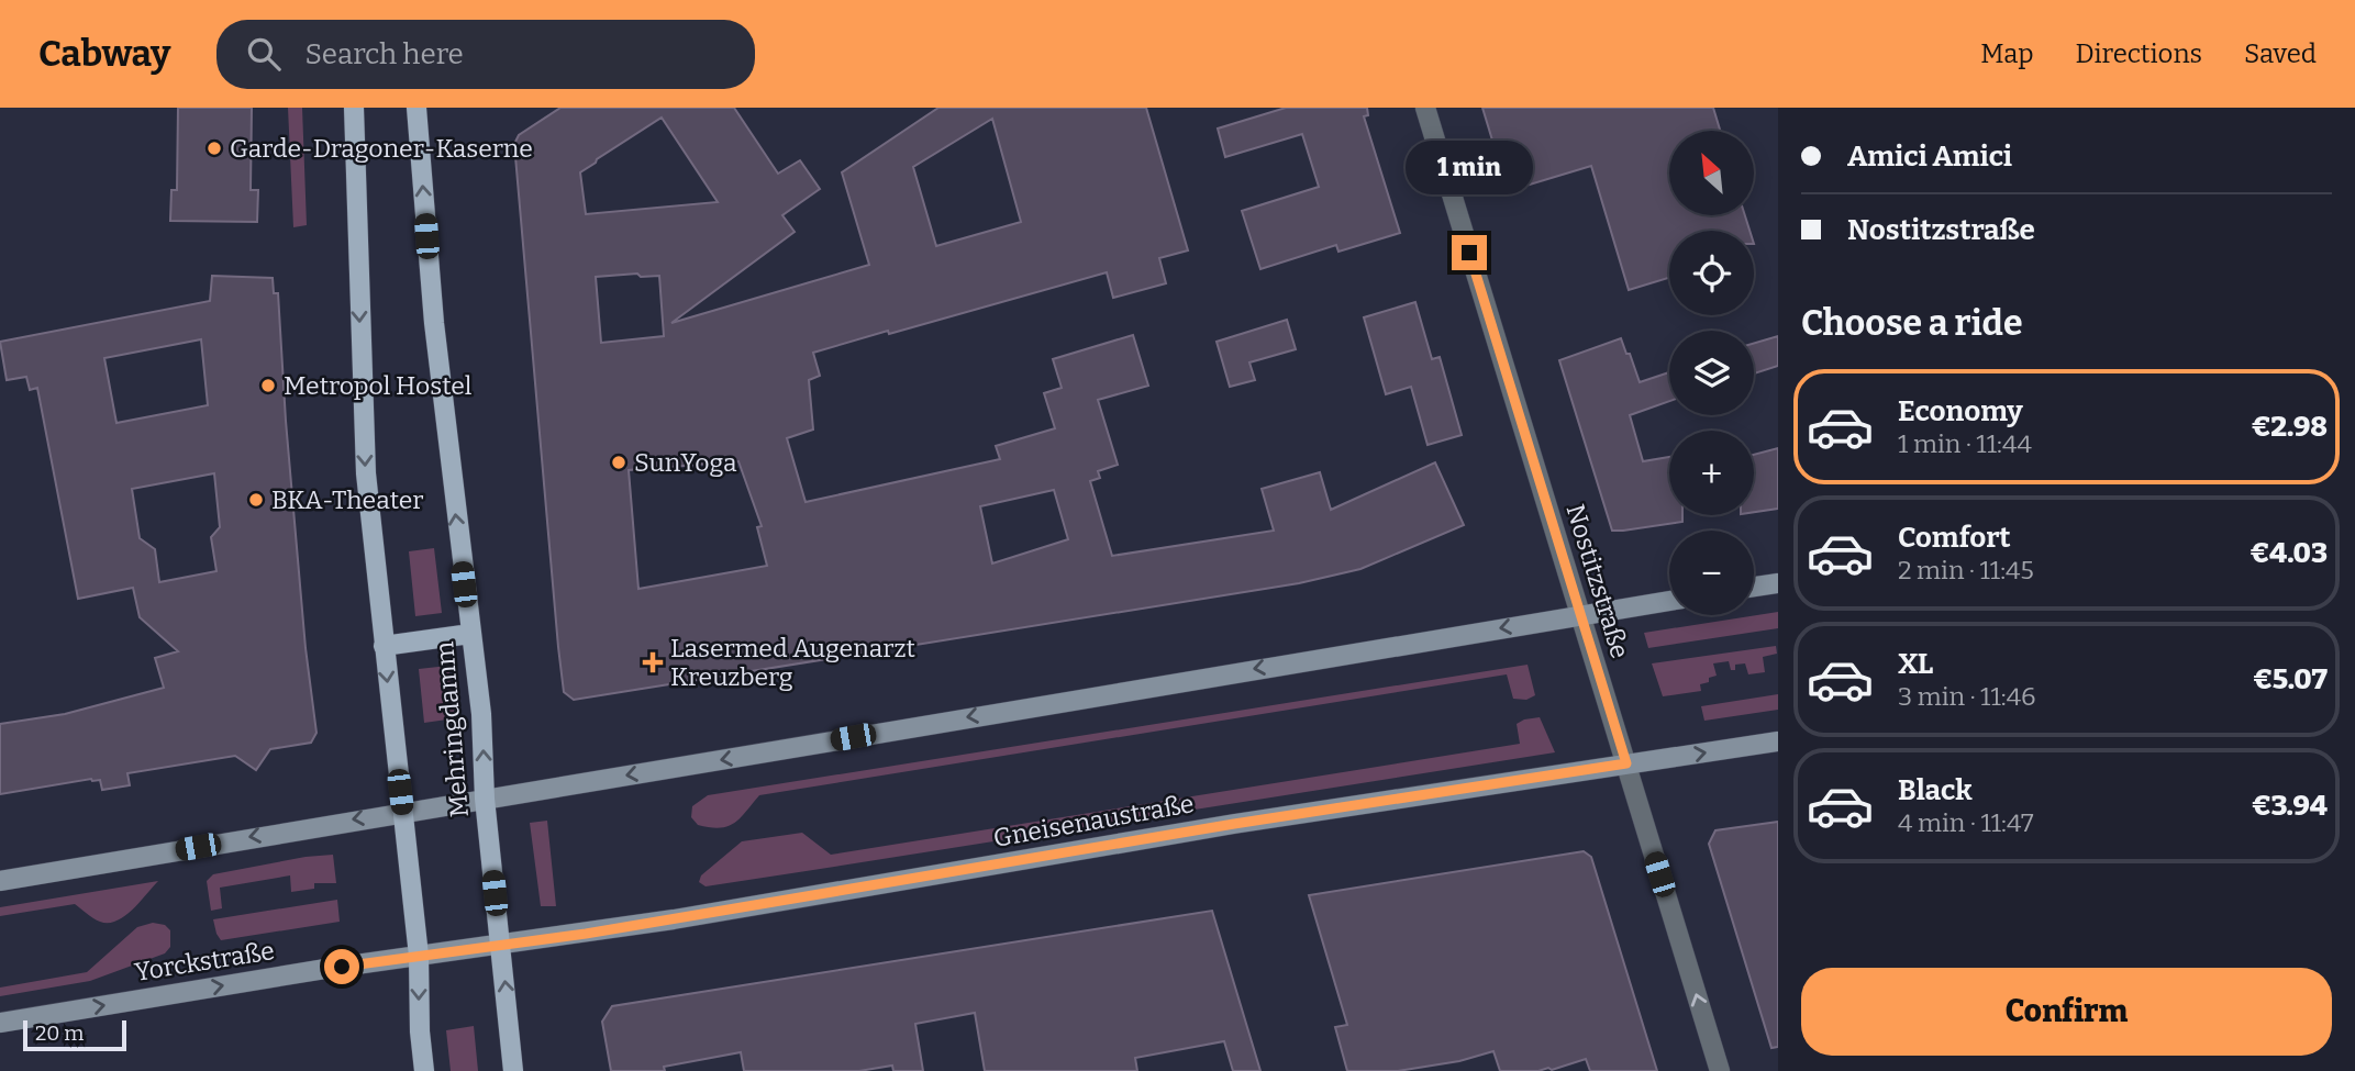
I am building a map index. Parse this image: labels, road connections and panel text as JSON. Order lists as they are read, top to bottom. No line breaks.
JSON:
{"streets":{"main road":["Mehringdamm","Gneisenaustraße","Yorckstraße"],"street":["Nostitzstraße"]},"crossings":[["Nostitzstraße","Gneisenaustraße"],["Mehringdamm","Gneisenaustraße"],["Gneisenaustraße","Yorckstraße"]],"places":{"other":["Garde-Dragoner-Kaserne","Metropol Hostel","SunYoga","BKA-Theater"],"health":["Lasermed Augenarzt Kreuzberg"]},"scale_bar":"20 m","north":"top left","page":{"header":"Cabway","search":"Search here","nav":["Map","Directions","Saved"],"banner":["Amici Amici","Nostitzstraße"],"map_buttons":["+","−"],"bubble":"1 min","heading":"Choose a ride","list":[{"name":"Economy","note":"1 min · 11:44","value":"€2.98"},{"name":"Comfort","note":"2 min · 11:45","value":"€4.03"},{"name":"XL","note":"3 min · 11:46","value":"€5.07"},{"name":"Black","note":"4 min · 11:47","value":"€3.94"}],"buttons":"Confirm","scale":"20 m"}}
